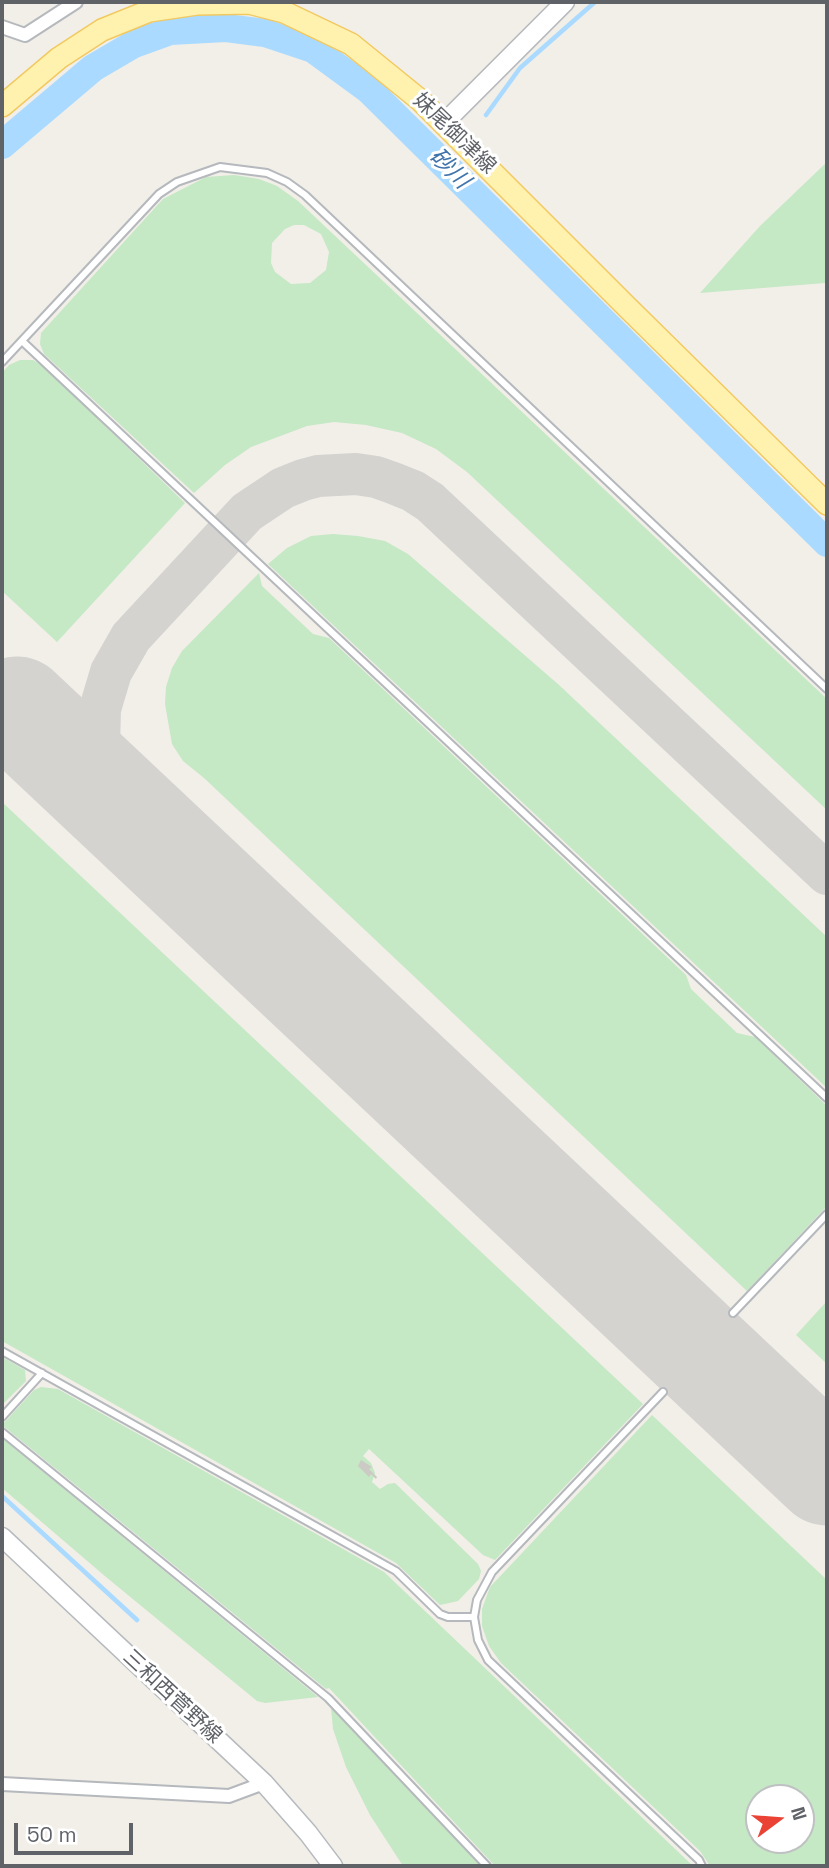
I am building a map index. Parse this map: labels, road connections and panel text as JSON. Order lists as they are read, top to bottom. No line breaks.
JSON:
{"streets":{"main road":["妹尾御津線","三和西菅野線"]},"water":["砂川"],"scale_bar":"50 m","north":"right"}
